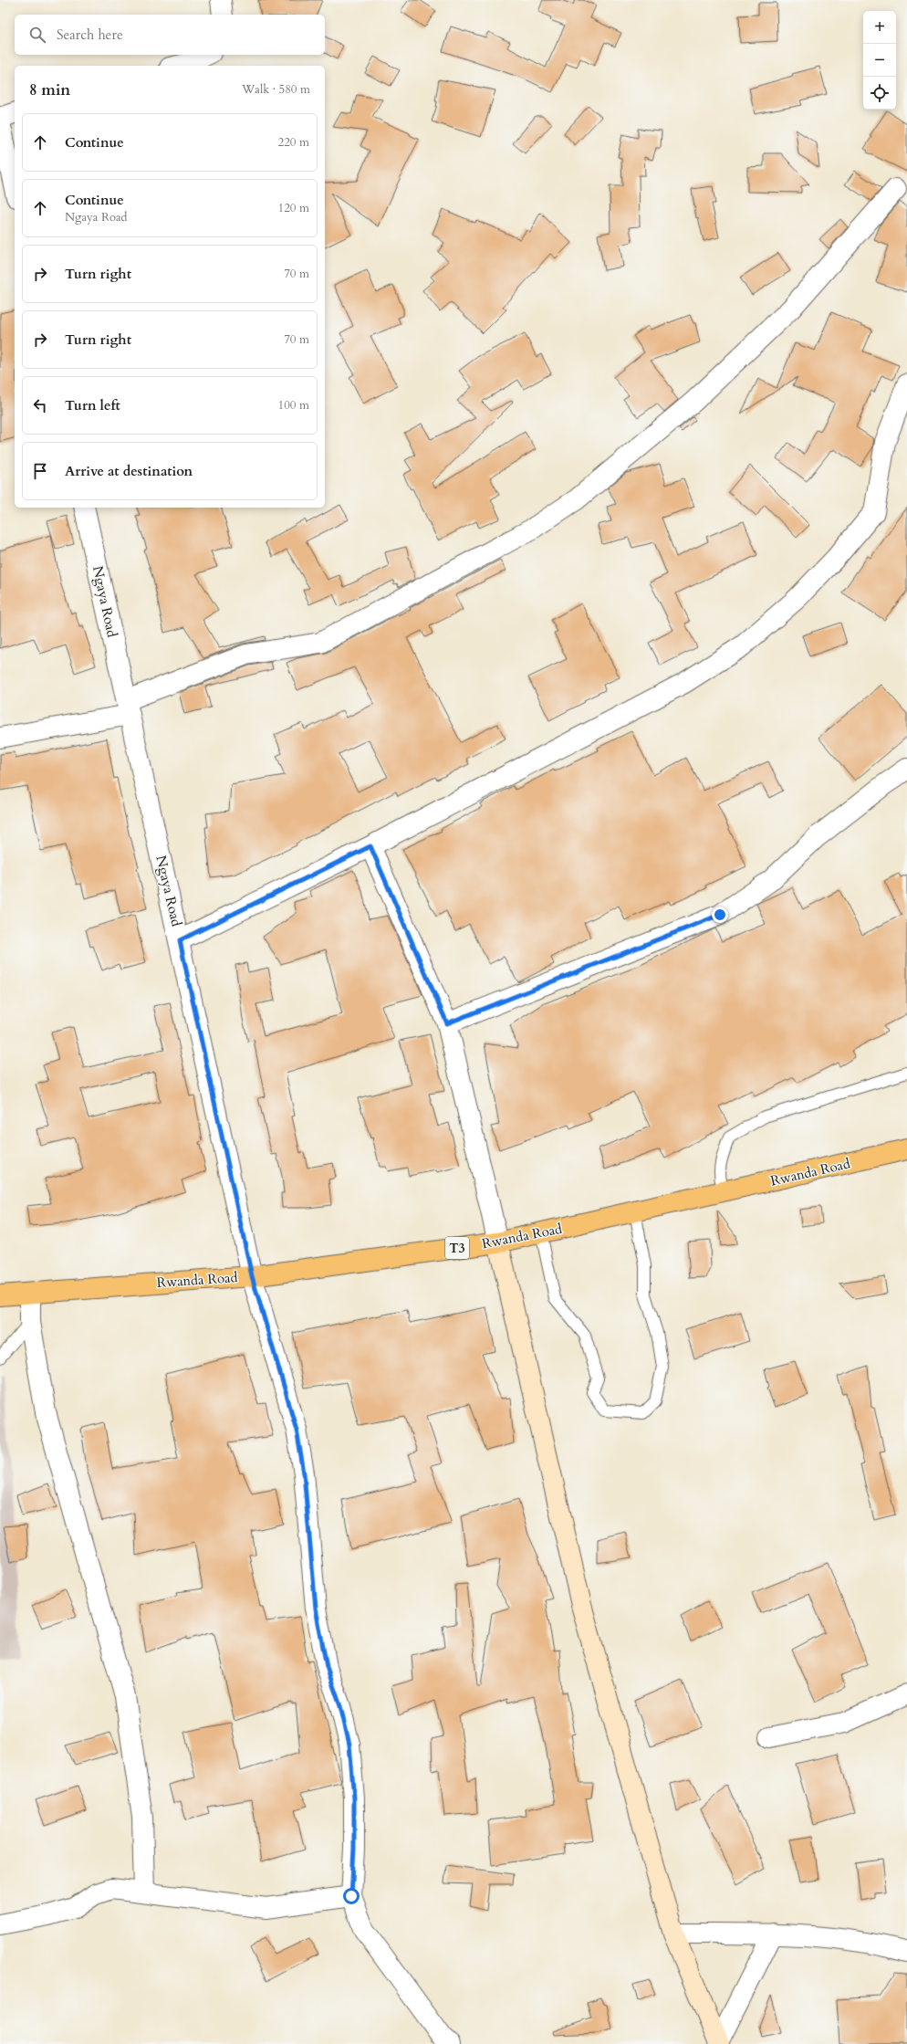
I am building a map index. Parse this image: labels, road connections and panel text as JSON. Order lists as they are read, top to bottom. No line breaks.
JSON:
{"streets":{"highway":["Rwanda Road","T3"],"street":["Ngaya Road"]},"crossings":[["Ngaya Road","Rwanda Road"]],"page":{"map_buttons":["+","−"],"search":"Search here","heading":["8 min","Walk · 580 m"],"list":[["Continue","220 m"],["Continue","Ngaya Road","120 m"],["Turn right","70 m"],["Turn right","70 m"],["Turn left","100 m"],"Arrive at destination"]}}
